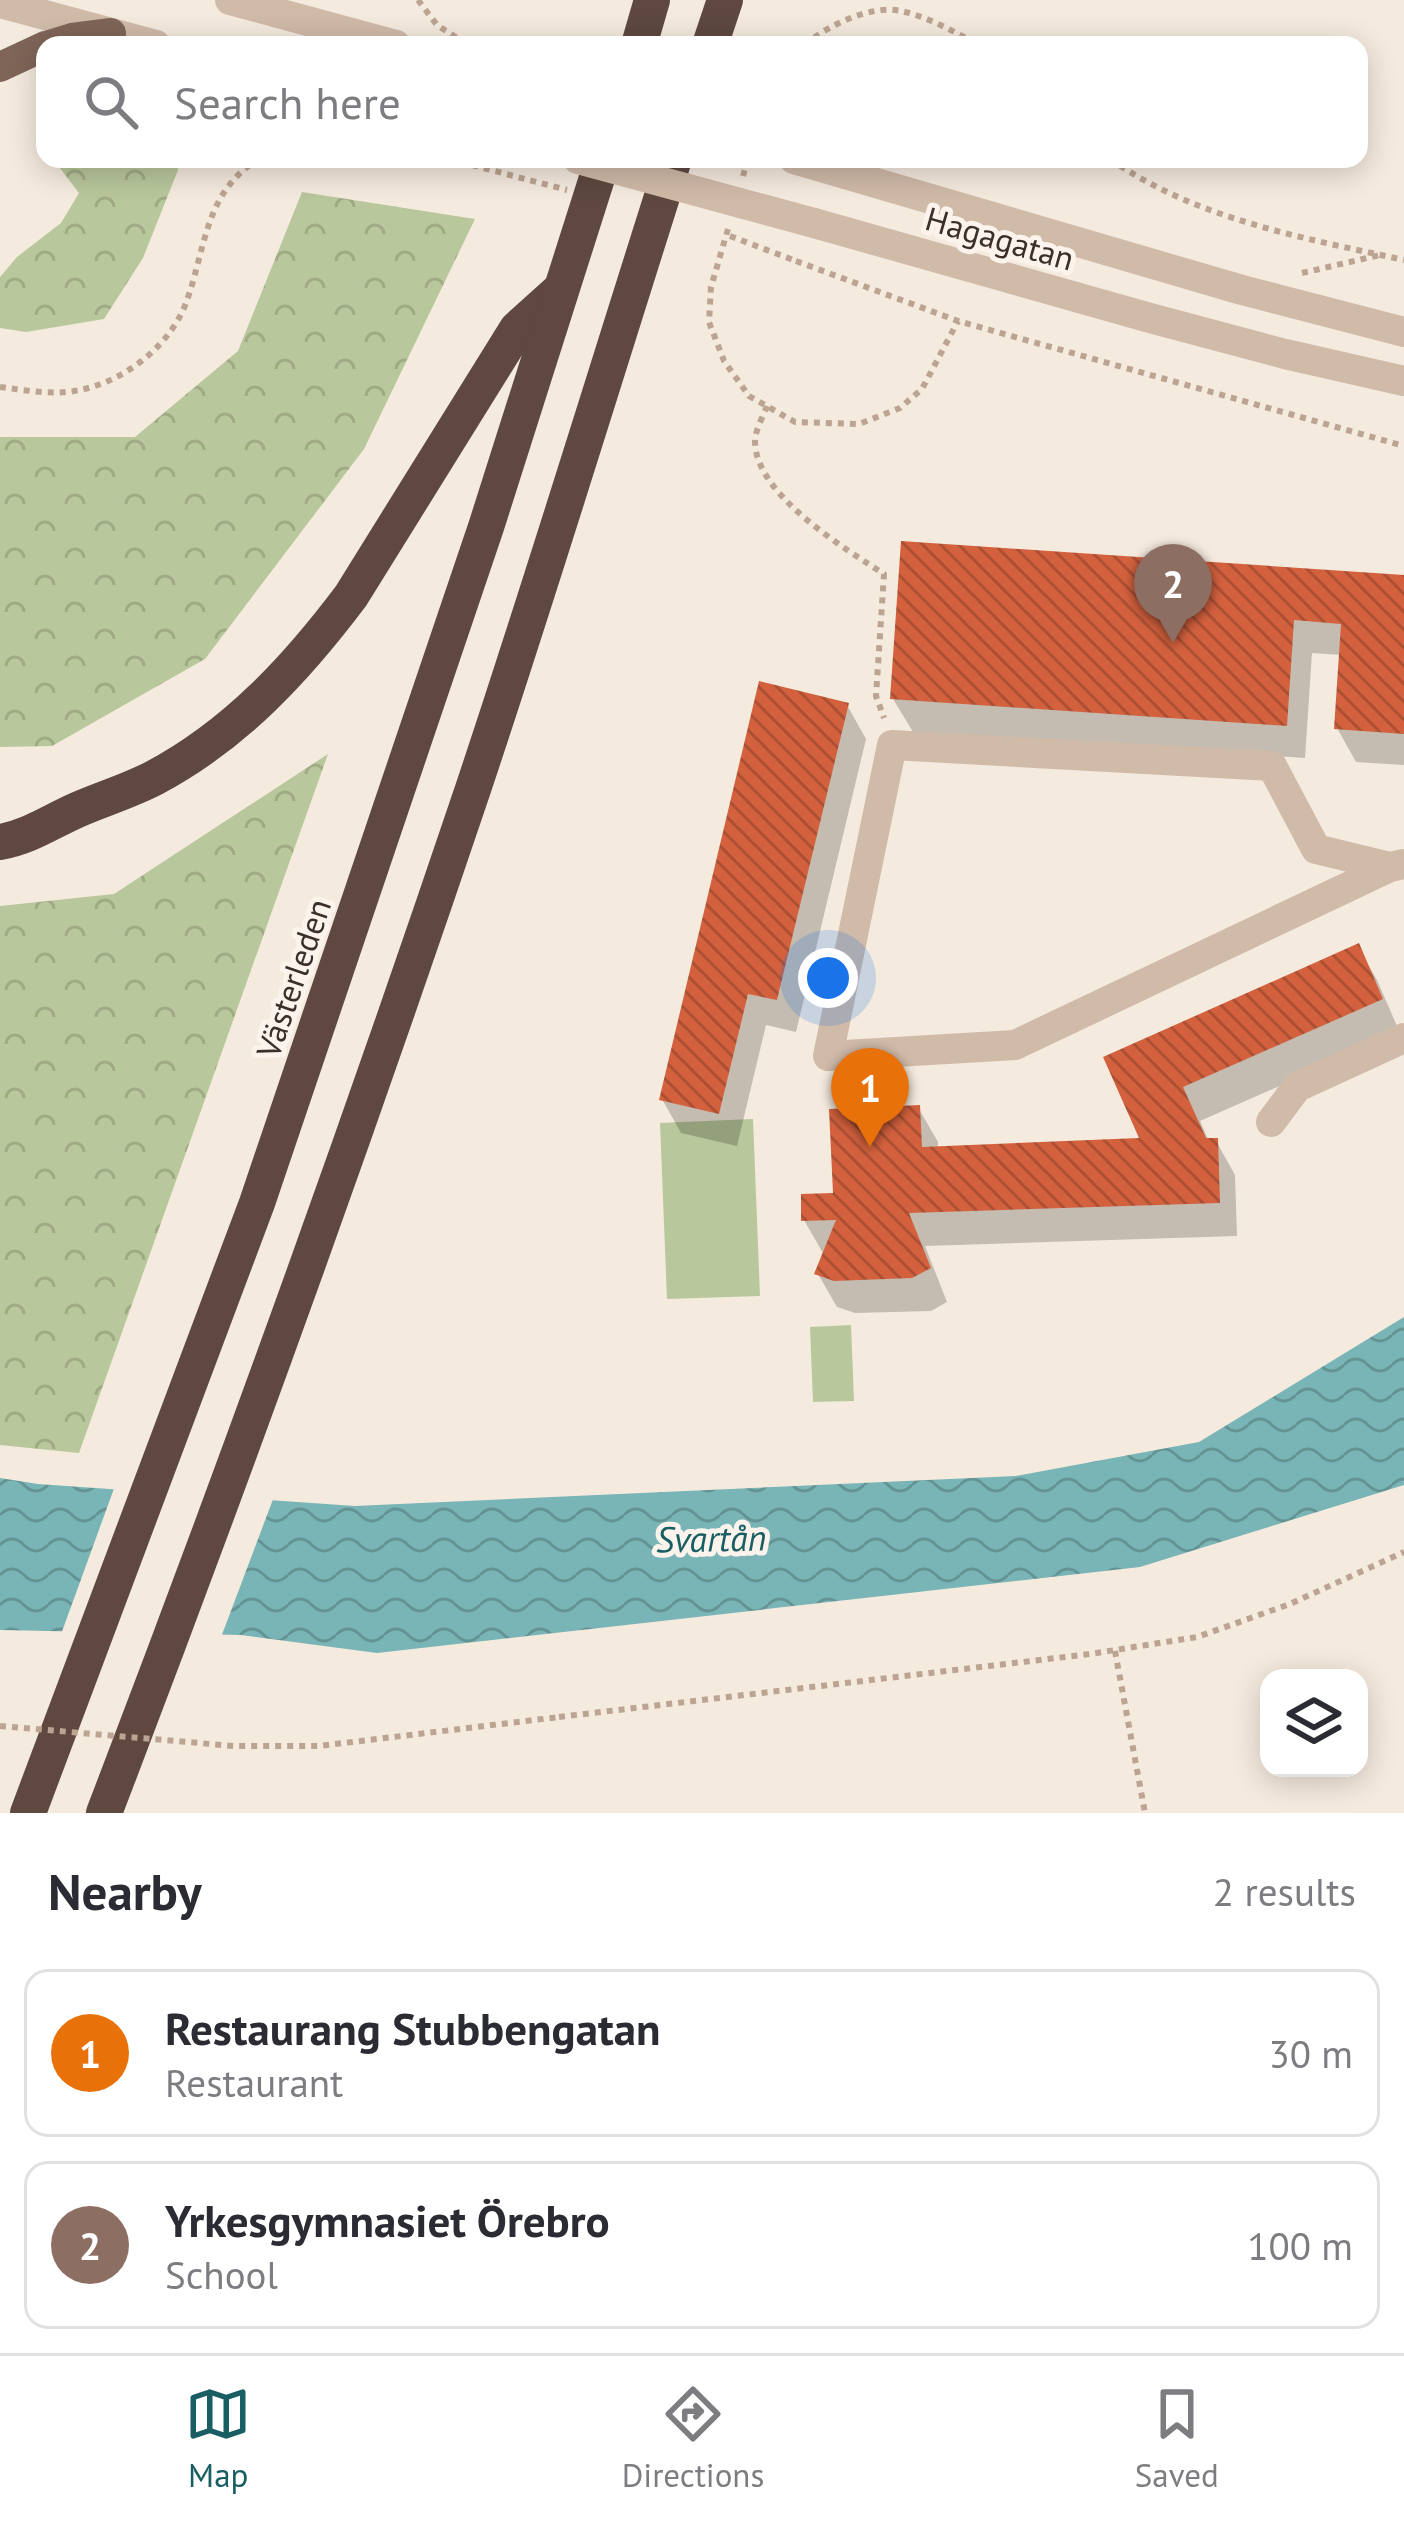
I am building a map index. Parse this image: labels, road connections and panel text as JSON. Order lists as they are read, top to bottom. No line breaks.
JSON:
{"streets":{"highway":["Västerleden"],"street":["Hagagatan"]},"water":["Svartån"],"page":{"search":"Search here","pins":["2","1"],"heading":["Nearby","2 results"],"list":[{"mark":"1","name":"Restaurang Stubbengatan","note":"Restaurant","value":"30 m"},{"mark":"2","name":"Yrkesgymnasiet Örebro","note":"School","value":"100 m"}],"nav":["Map","Directions","Saved"]}}
